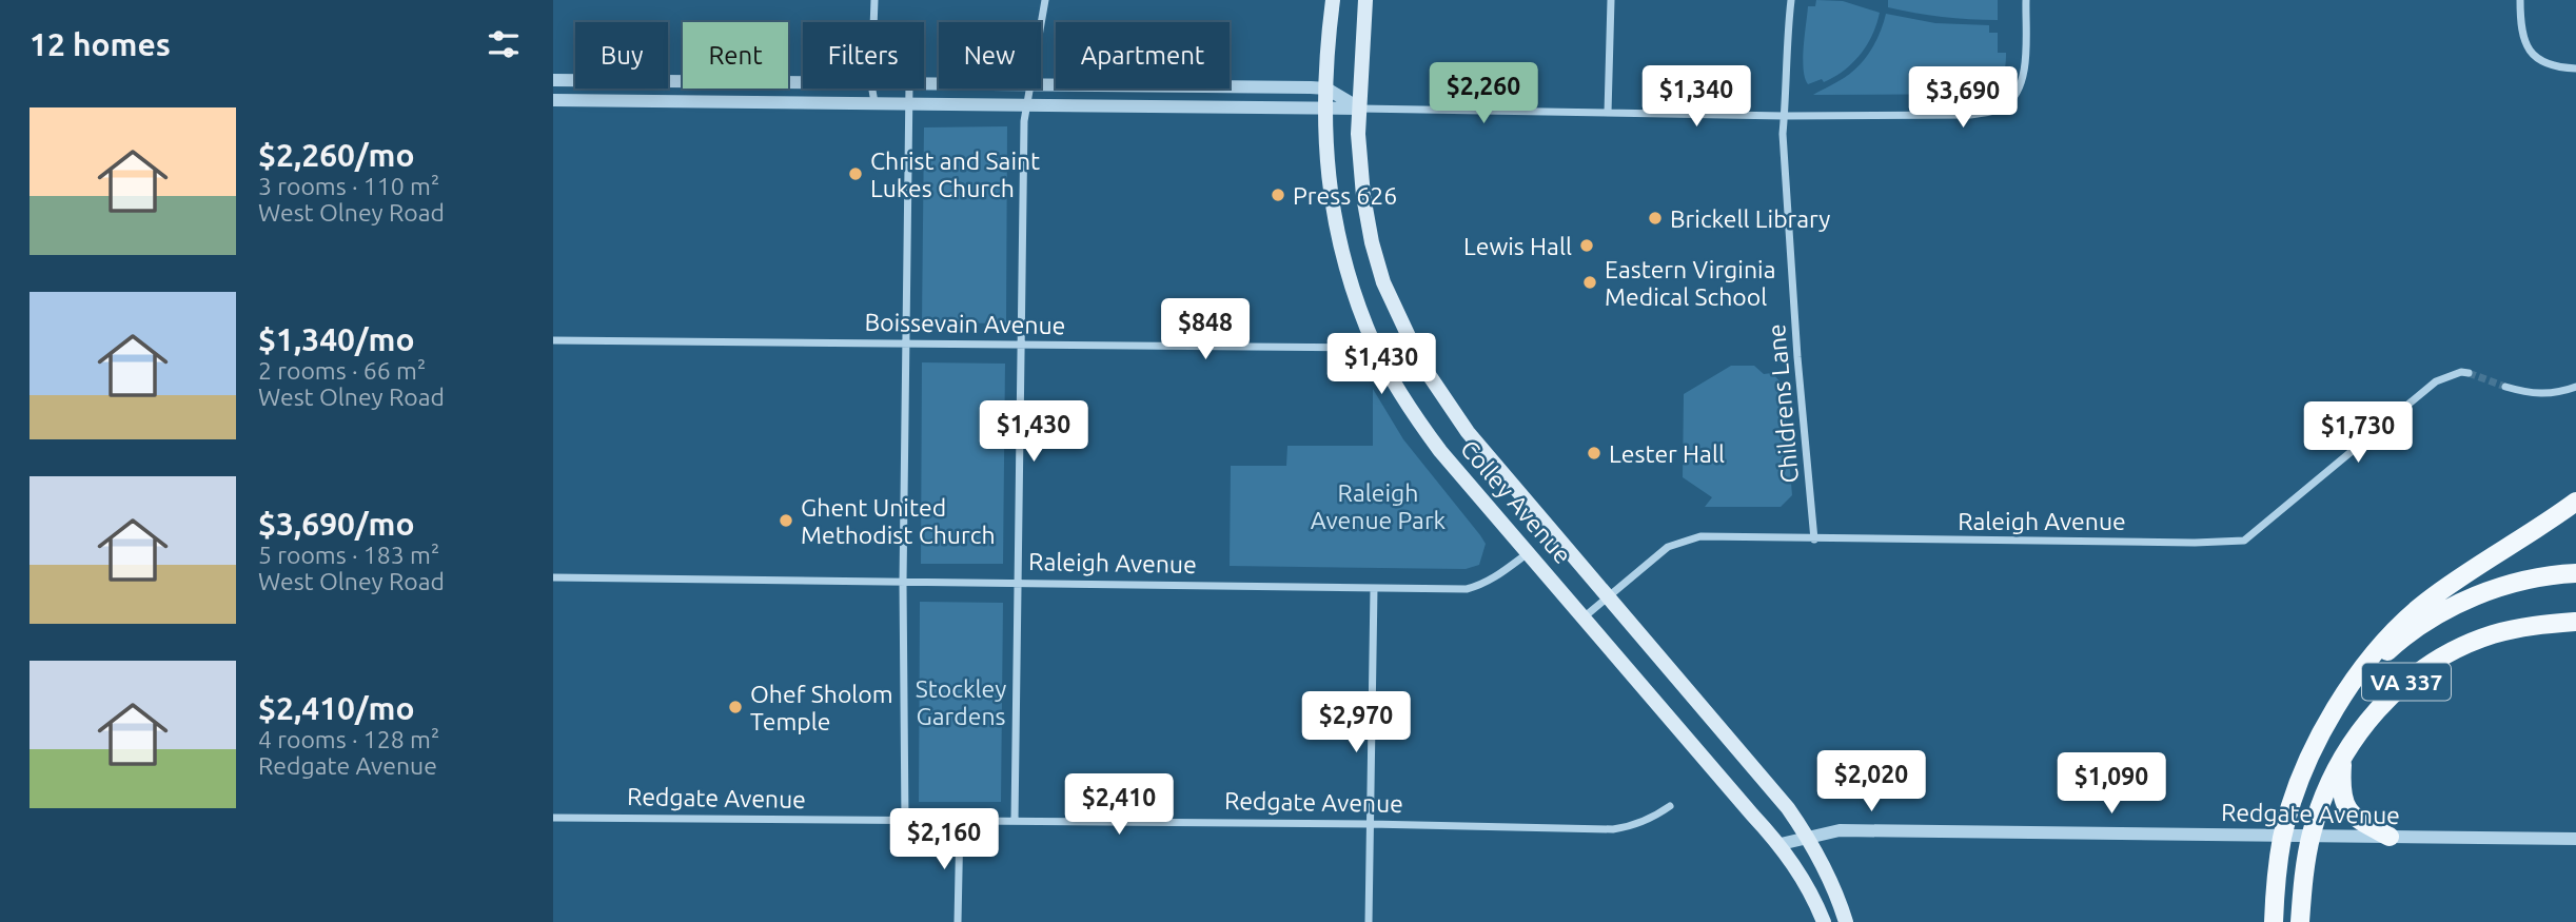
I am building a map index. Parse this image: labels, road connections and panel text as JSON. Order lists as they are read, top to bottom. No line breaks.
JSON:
{"streets":{"main road":["Colley Avenue","VA 337"],"street":["Boissevain Avenue","Childrens Lane","Raleigh Avenue","Redgate Avenue"]},"crossings":[["Boissevain Avenue","Colley Avenue"],["Childrens Lane","Raleigh Avenue"],["Colley Avenue","Raleigh Avenue"],["Colley Avenue","Redgate Avenue"],["VA 337","Redgate Avenue"]],"parks":["Raleigh Avenue Park","Stockley Gardens"],"places":["Christ and Saint Lukes Church","Press 626","Brickell Library","Lewis Hall","Eastern Virginia Medical School","Lester Hall","Ghent United Methodist Church","Ohef Sholom Temple"],"page":{"heading":"12 homes","chip":["Buy","Rent","Filters","New","Apartment"],"price":["$2,260","$1,340","$3,690","$848","$1,430","$1,430","$1,730","$2,970","$2,020","$1,090","$2,410","$2,160"],"list":[{"name":"$2,260/mo","note":"3 rooms · 110 m² · West Olney Road"},{"name":"$1,340/mo","note":"2 rooms · 66 m² · West Olney Road"},{"name":"$3,690/mo","note":"5 rooms · 183 m² · West Olney Road"},{"name":"$2,410/mo","note":"4 rooms · 128 m² · Redgate Avenue"}]}}
